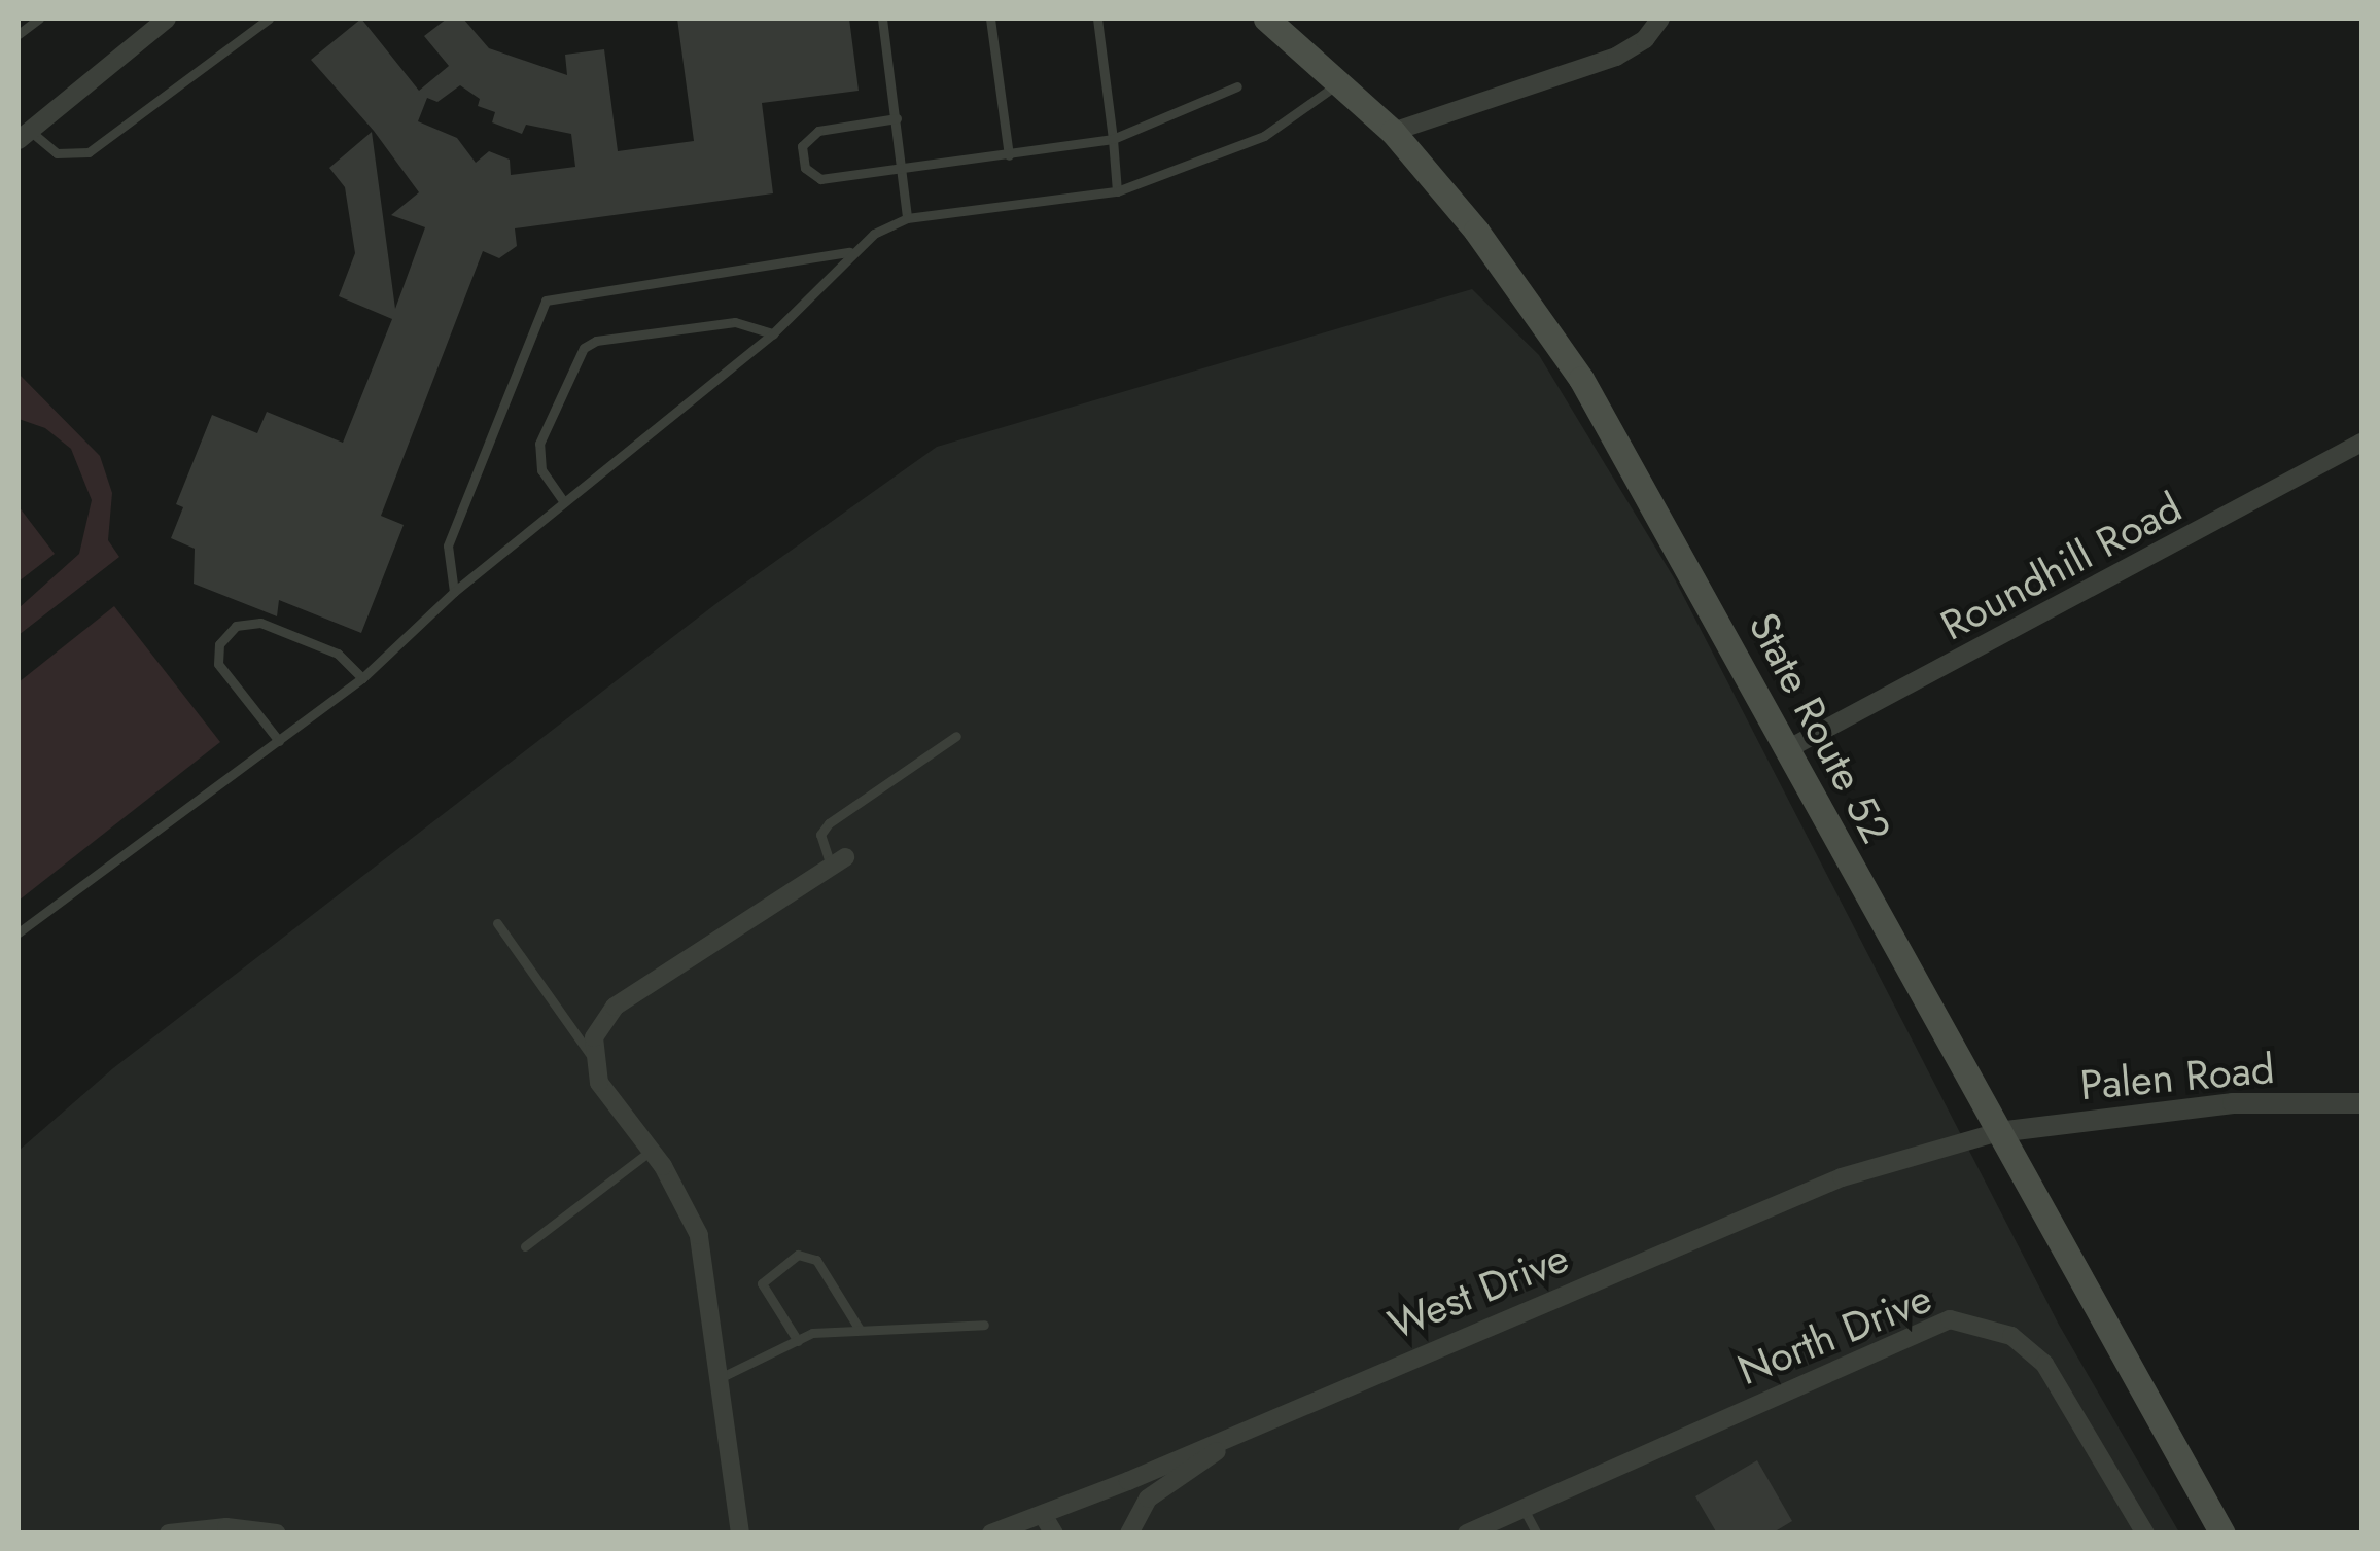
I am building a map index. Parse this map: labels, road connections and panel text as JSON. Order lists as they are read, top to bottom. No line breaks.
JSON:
{"streets":{"main road":["State Route 52"],"street":["Roundhill Road","Palen Road","West Drive","North Drive"]},"crossings":[["Roundhill Road","State Route 52"],["State Route 52","Palen Road"],["State Route 52","West Drive"],["Palen Road","West Drive"]]}
